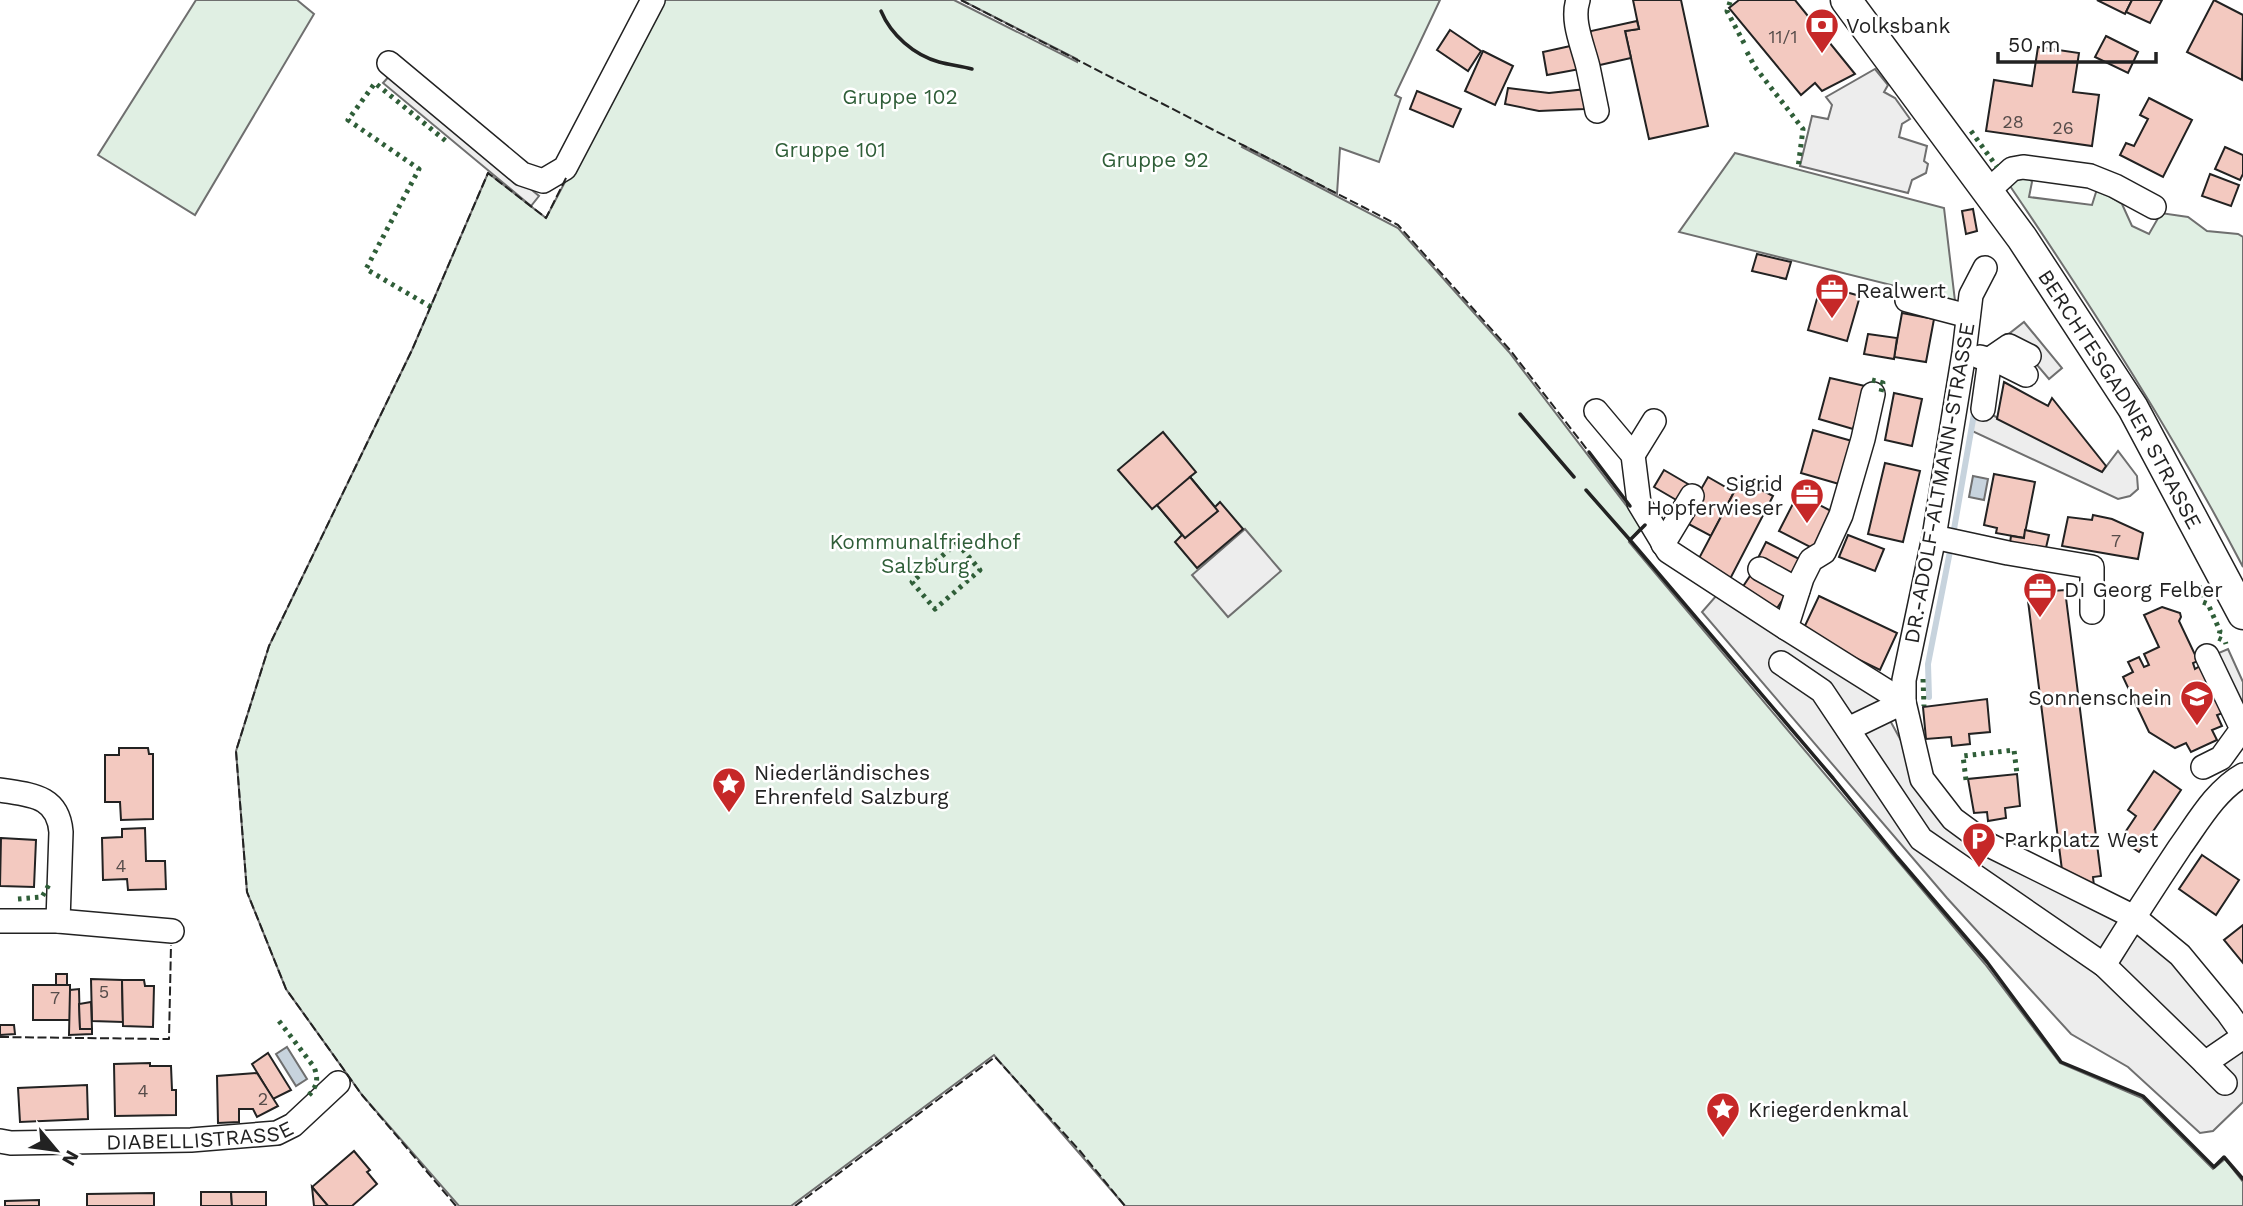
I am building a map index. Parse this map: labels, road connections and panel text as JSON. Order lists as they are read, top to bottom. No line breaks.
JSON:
{"streets":{"main road":["BERCHTESGADNER STRASSE"],"street":["DR.-ADOLF-ALTMANN-STRASSE","DIABELLISTRASSE"]},"parks":["Gruppe 102","Gruppe 101","Gruppe 92","Kommunalfriedhof Salzburg"],"places":{"bank":["Volksbank"],"office":["Realwert","Sigrid Hopferwieser","DI Georg Felber"],"school or university":["Sonnenschein"],"place":["Niederländisches Ehrenfeld Salzburg","Kriegerdenkmal"],"parking":["Parkplatz West"]},"house_numbers":["11/1","28","26","7","4","5","7","4","2"],"scale_bar":"50 m","north":"bottom right"}
